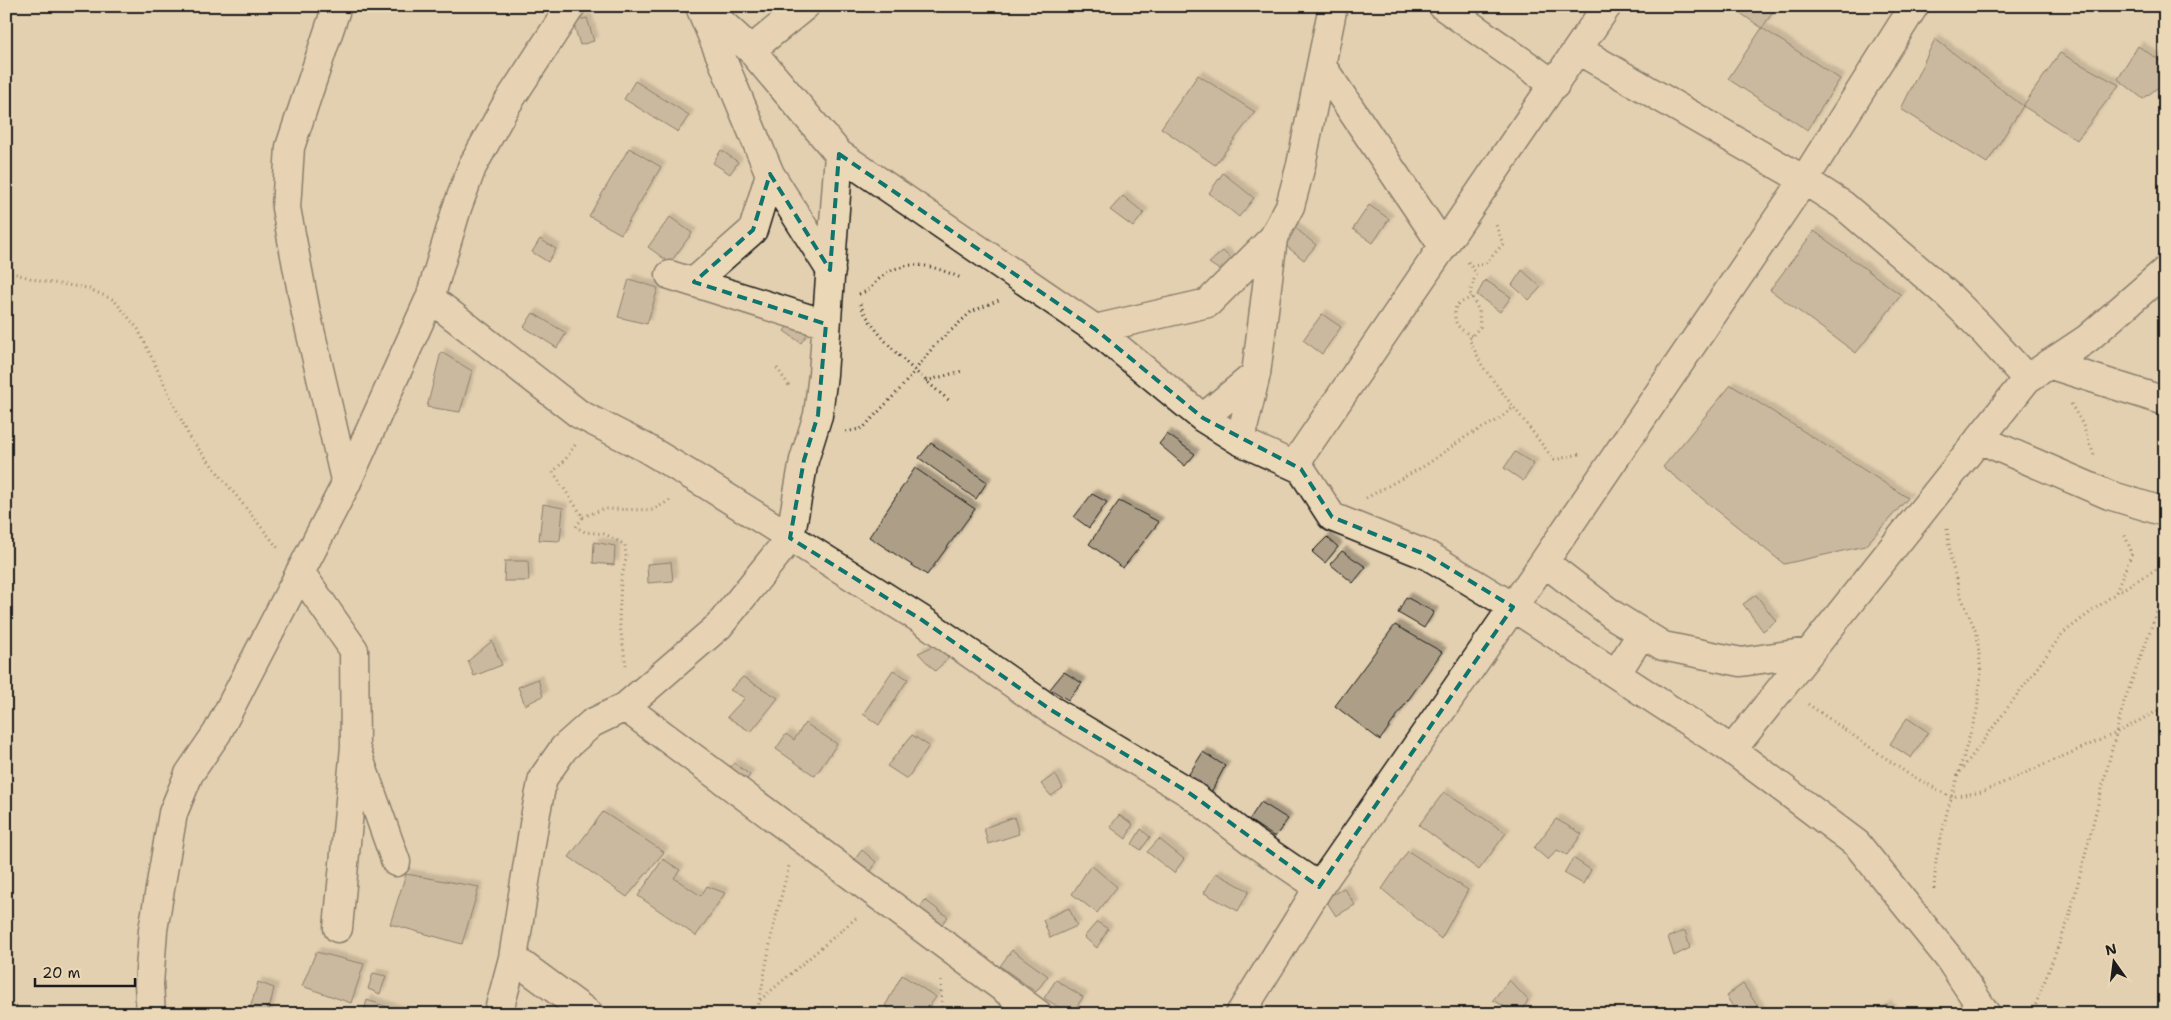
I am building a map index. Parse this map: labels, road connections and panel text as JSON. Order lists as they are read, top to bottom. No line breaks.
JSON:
{"scale_bar":"20 m","north":"top"}
